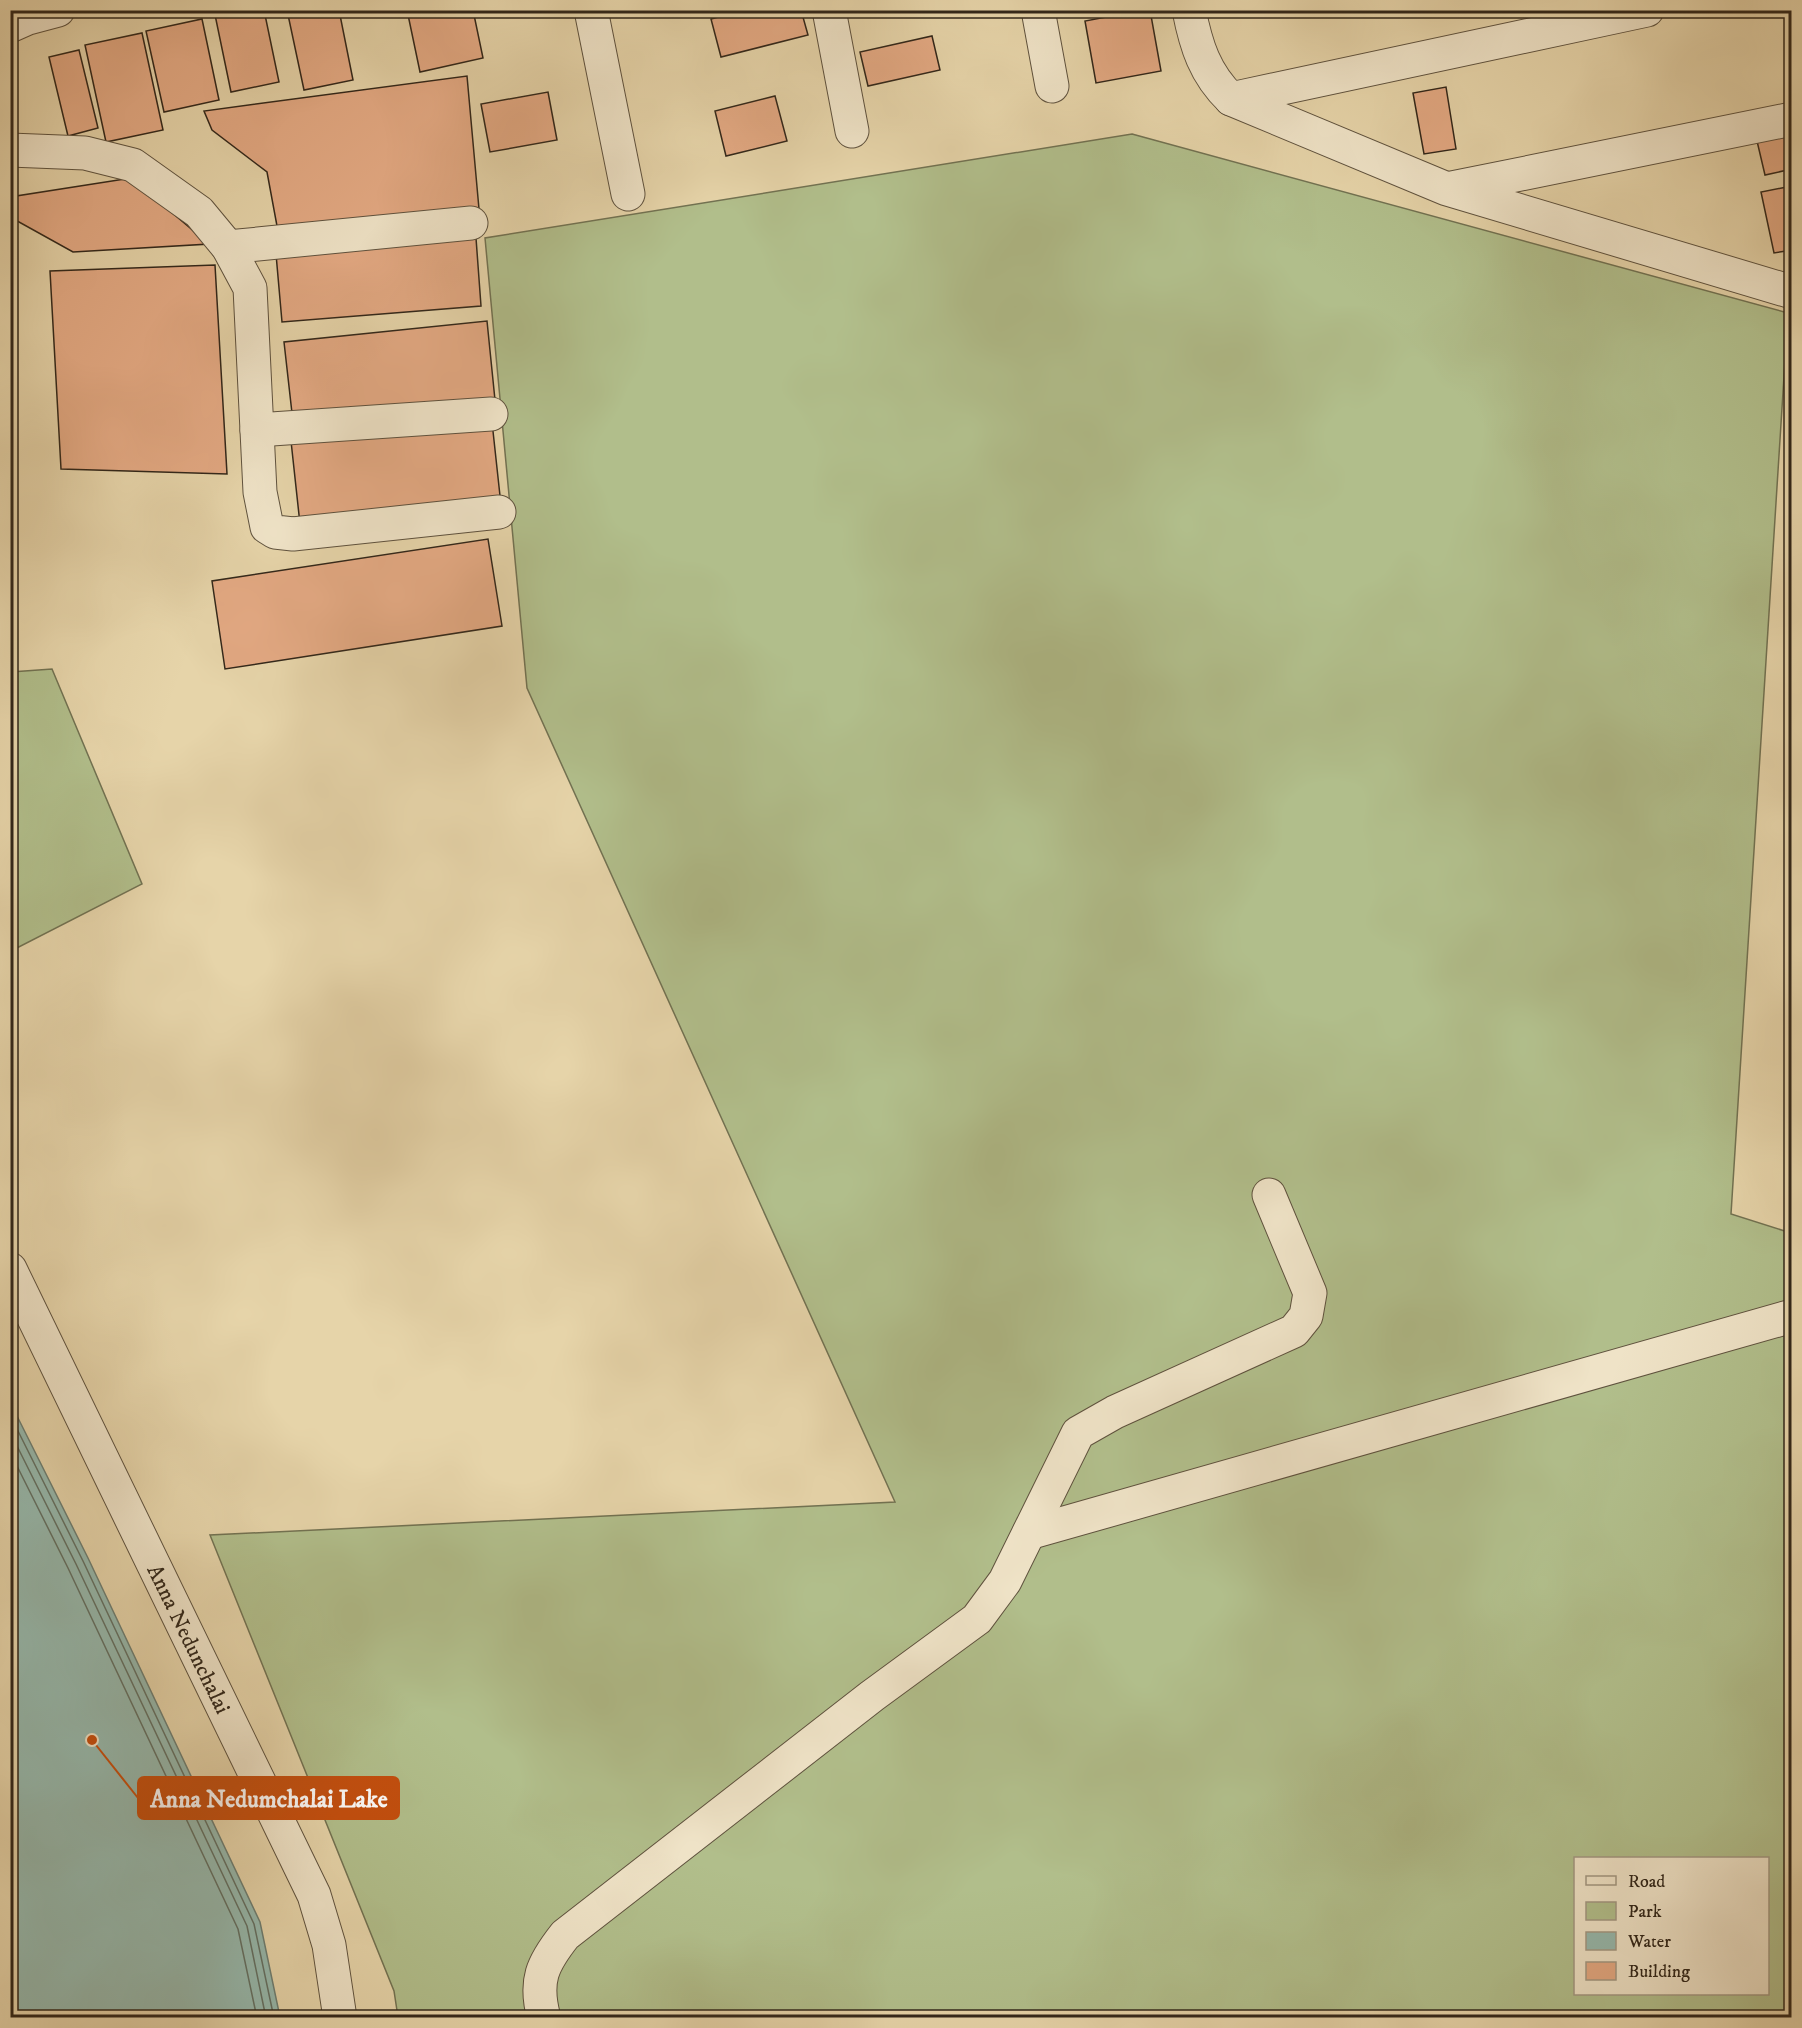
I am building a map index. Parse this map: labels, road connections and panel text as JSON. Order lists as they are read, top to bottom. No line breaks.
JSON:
{"streets":{"street":["Anna Nedunchalai"]},"places":["Anna Nedumchalai Lake"],"legend":["Road","Park","Water","Building"]}
